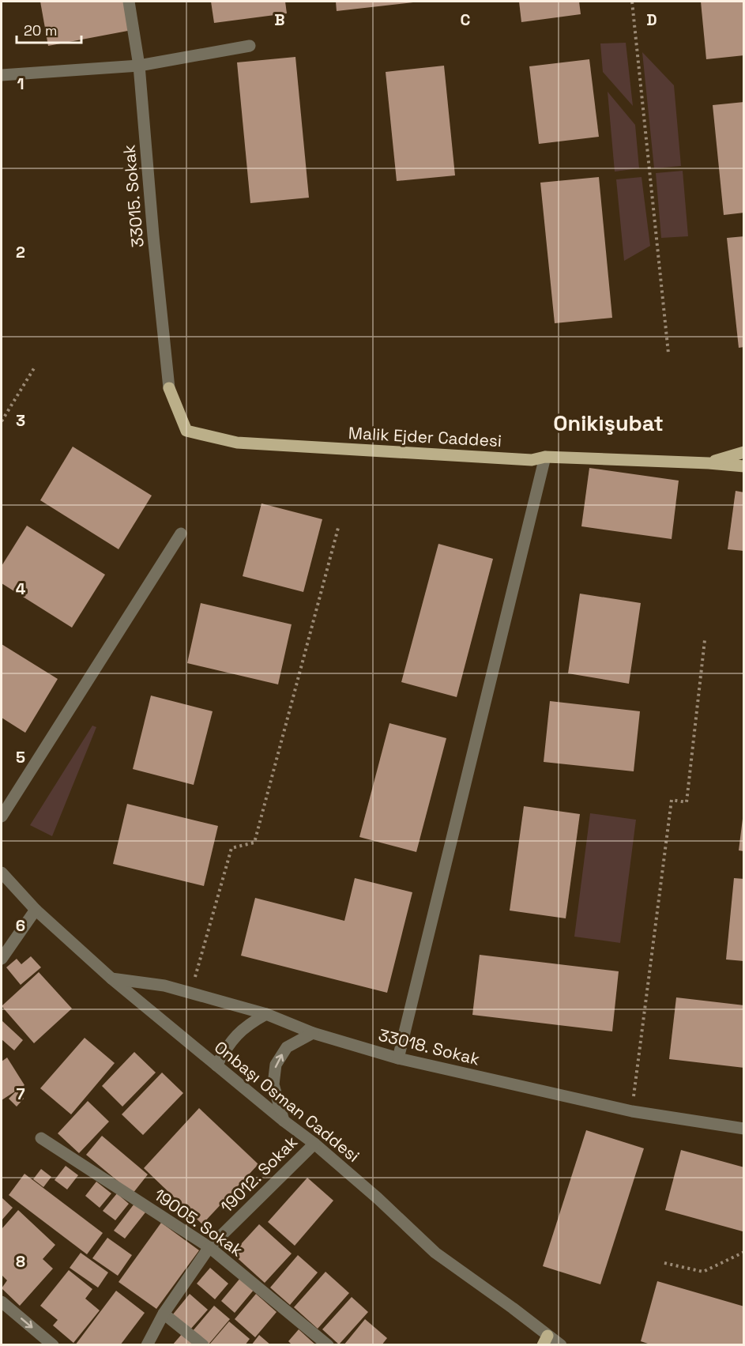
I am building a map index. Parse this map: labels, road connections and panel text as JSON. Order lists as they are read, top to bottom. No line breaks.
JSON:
{"streets":{"main road":["Malik Ejder Caddesi"],"street":["33015. Sokak","33018. Sokak","Onbaşı Osman Caddesi","19012. Sokak","19005. Sokak"]},"crossings":[["33015. Sokak","Malik Ejder Caddesi"],["33018. Sokak","Onbaşı Osman Caddesi"],["Onbaşı Osman Caddesi","19012. Sokak"],["19012. Sokak","19005. Sokak"]],"districts":["Onikişubat"],"scale_bar":"20 m","grid":{"columns":["B","C","D"],"rows":["1","2","3","4","5","6","7","8"]}}
